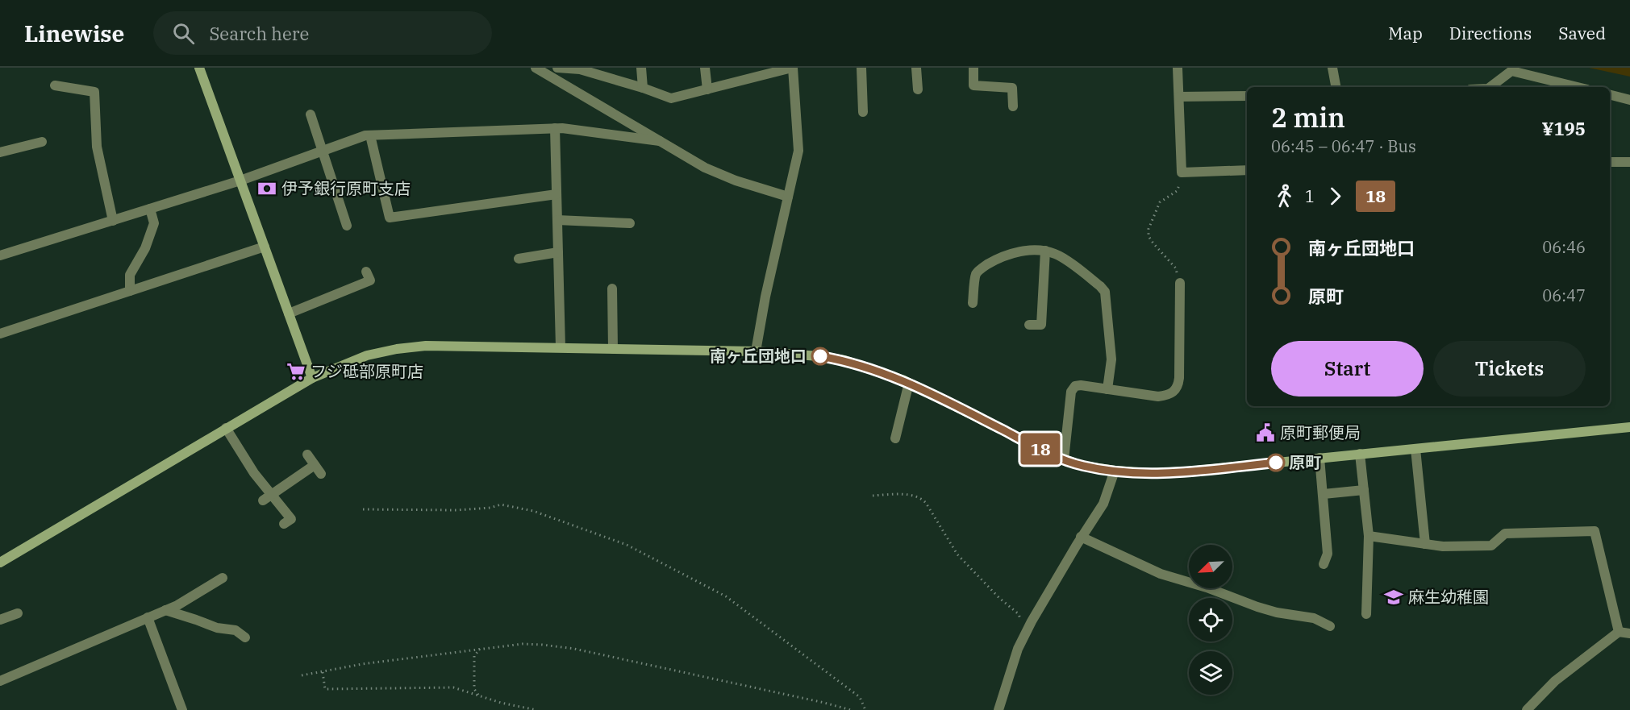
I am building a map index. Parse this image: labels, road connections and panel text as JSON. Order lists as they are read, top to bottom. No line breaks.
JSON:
{"places":{"bank":["伊予銀行原町支店"],"other":["南ヶ丘団地口","原町"],"supermarket":["フジ砥部原町店"],"public building":["原町郵便局"],"school or university":["麻生幼稚園"]},"lines":["bus line 18"],"north":"bottom left","page":{"header":"Linewise","search":"Search here","nav":["Map","Directions","Saved"],"on_map":"18","heading":["2 min","06:45 – 06:47 · Bus","¥195"],"legs":["1","18"],"list":[{"name":"南ヶ丘団地口","value":"06:46"},{"name":"原町","value":"06:47"}],"buttons":["Start","Tickets"]}}
